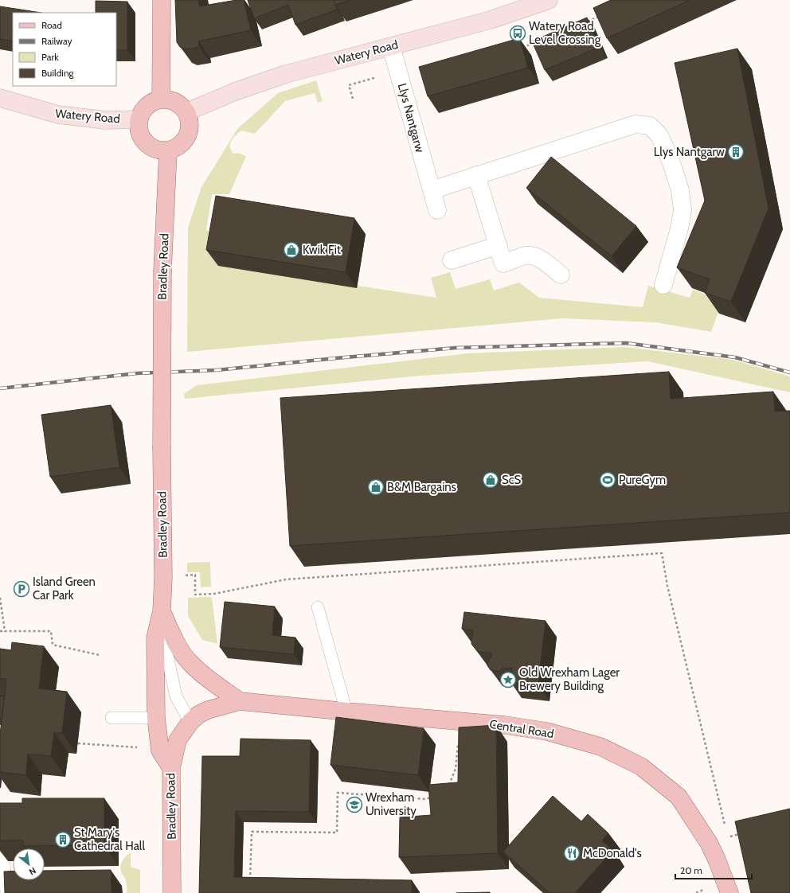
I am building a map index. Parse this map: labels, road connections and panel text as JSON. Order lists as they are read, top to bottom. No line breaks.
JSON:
{"streets":{"main road":["Bradley Road","Central Road"],"street":["Watery Road","Llys Nantgarw"]},"crossings":[["Watery Road","Llys Nantgarw"],["Watery Road","Bradley Road"],["Bradley Road","Central Road"]],"places":{"bus stop":["Watery Road Level Crossing"],"building":["Llys Nantgarw","St Mary's Cathedral Hall"],"shop":["Kwik Fit","ScS","B&M Bargains"],"sports":["PureGym"],"parking":["Island Green Car Park"],"place":["Old Wrexham Lager Brewery Building"],"school or university":["Wrexham University"],"restaurant":["McDonald's"]},"legend":["Road","Railway","Park","Building"],"scale_bar":"20 m","north":"bottom right"}
